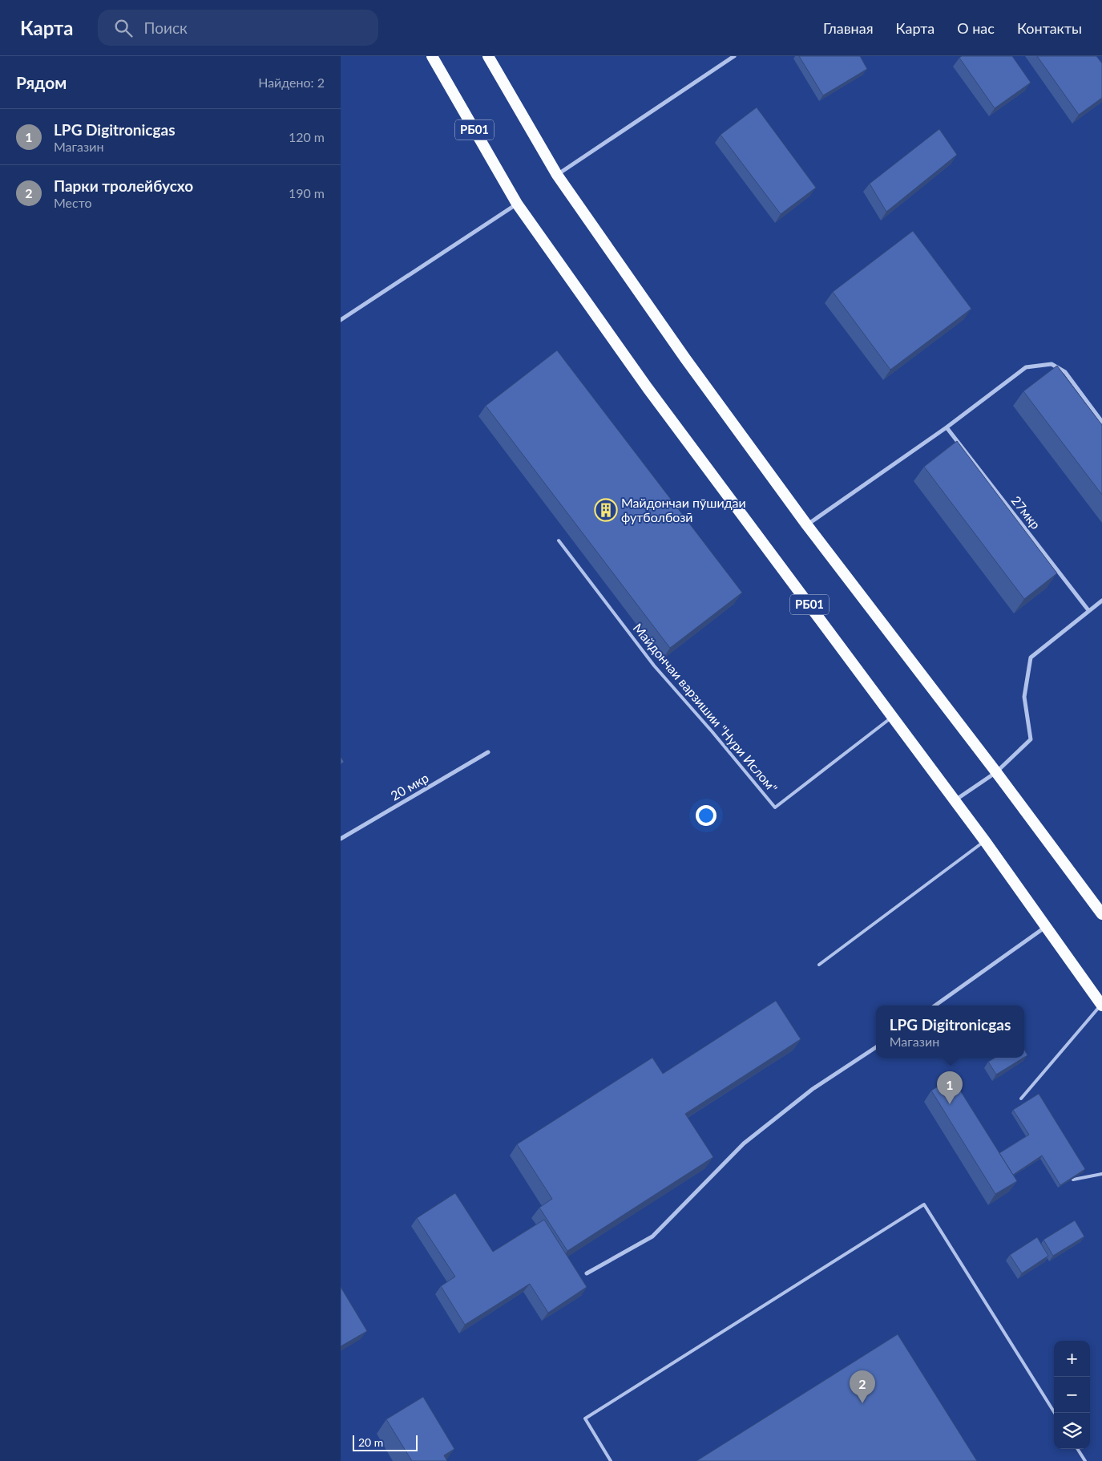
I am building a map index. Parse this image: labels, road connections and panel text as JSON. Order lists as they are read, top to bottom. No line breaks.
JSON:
{"streets":{"highway":["РБ01"],"street":["27мкр","20 мкр"],"lane":["Майдончаи варзишии \"Нури Ислом\""]},"crossings":[["РБ01","Майдончаи варзишии \"Нури Ислом\""]],"places":{"building":["Майдончаи пӯшидаи футболбозӣ"]},"scale_bar":"20 m","page":{"header":"Карта","search":"Поиск","nav":["Главная","Карта","О нас","Контакты"],"heading":["Рядом","Найдено: 2"],"list":[{"mark":"1","name":"LPG Digitronicgas","note":"Магазин","value":"120 m"},{"mark":"2","name":"Парки тролейбусхо","note":"Место","value":"190 m"}],"popup":["LPG Digitronicgas","Магазин"],"pins":["1","2"],"map_buttons":["+","−"],"scale":"20 m"}}
